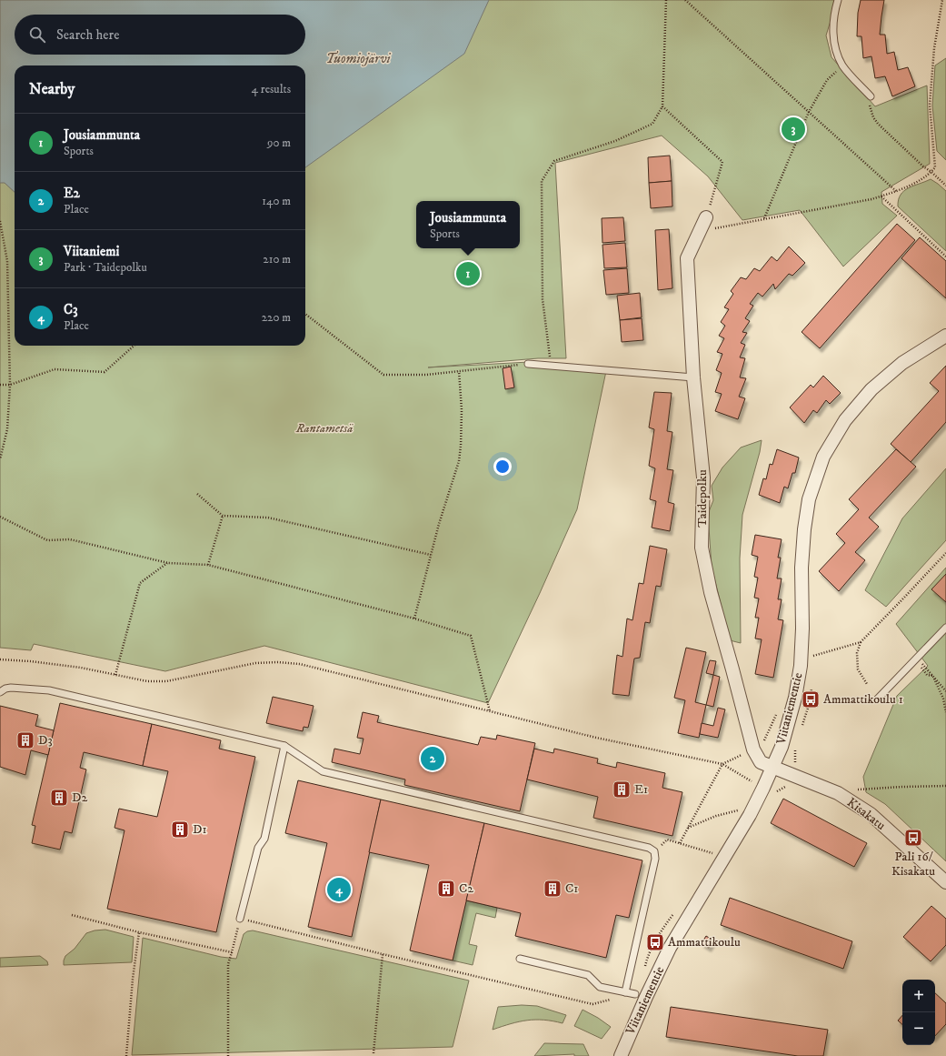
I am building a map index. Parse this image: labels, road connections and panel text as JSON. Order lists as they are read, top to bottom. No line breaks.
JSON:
{"streets":{"street":["Taidepolku","Viitaniementie","Kisakatu"]},"crossings":[["Taidepolku","Viitaniementie"],["Taidepolku","Kisakatu"],["Viitaniementie","Kisakatu"]],"water":["Tuomiojärvi"],"parks":["Rantametsä"],"places":{"bus stop":["Ammattikoulu 1","Pali 16/ Kisakatu","Ammattikoulu"],"building":["D3","E1","D2","D1","C2","C1"]},"page":{"search":"Search here","heading":["Nearby","4 results"],"list":[{"mark":"1","name":"Jousiammunta","note":"Sports","value":"90 m"},{"mark":"2","name":"E2","note":"Place","value":"140 m"},{"mark":"3","name":"Viitaniemi","note":"Park · Taidepolku","value":"210 m"},{"mark":"4","name":"C3","note":"Place","value":"220 m"}],"pins":["3","1","2","4"],"popup":["Jousiammunta","Sports"],"map_buttons":["+","−"]}}
